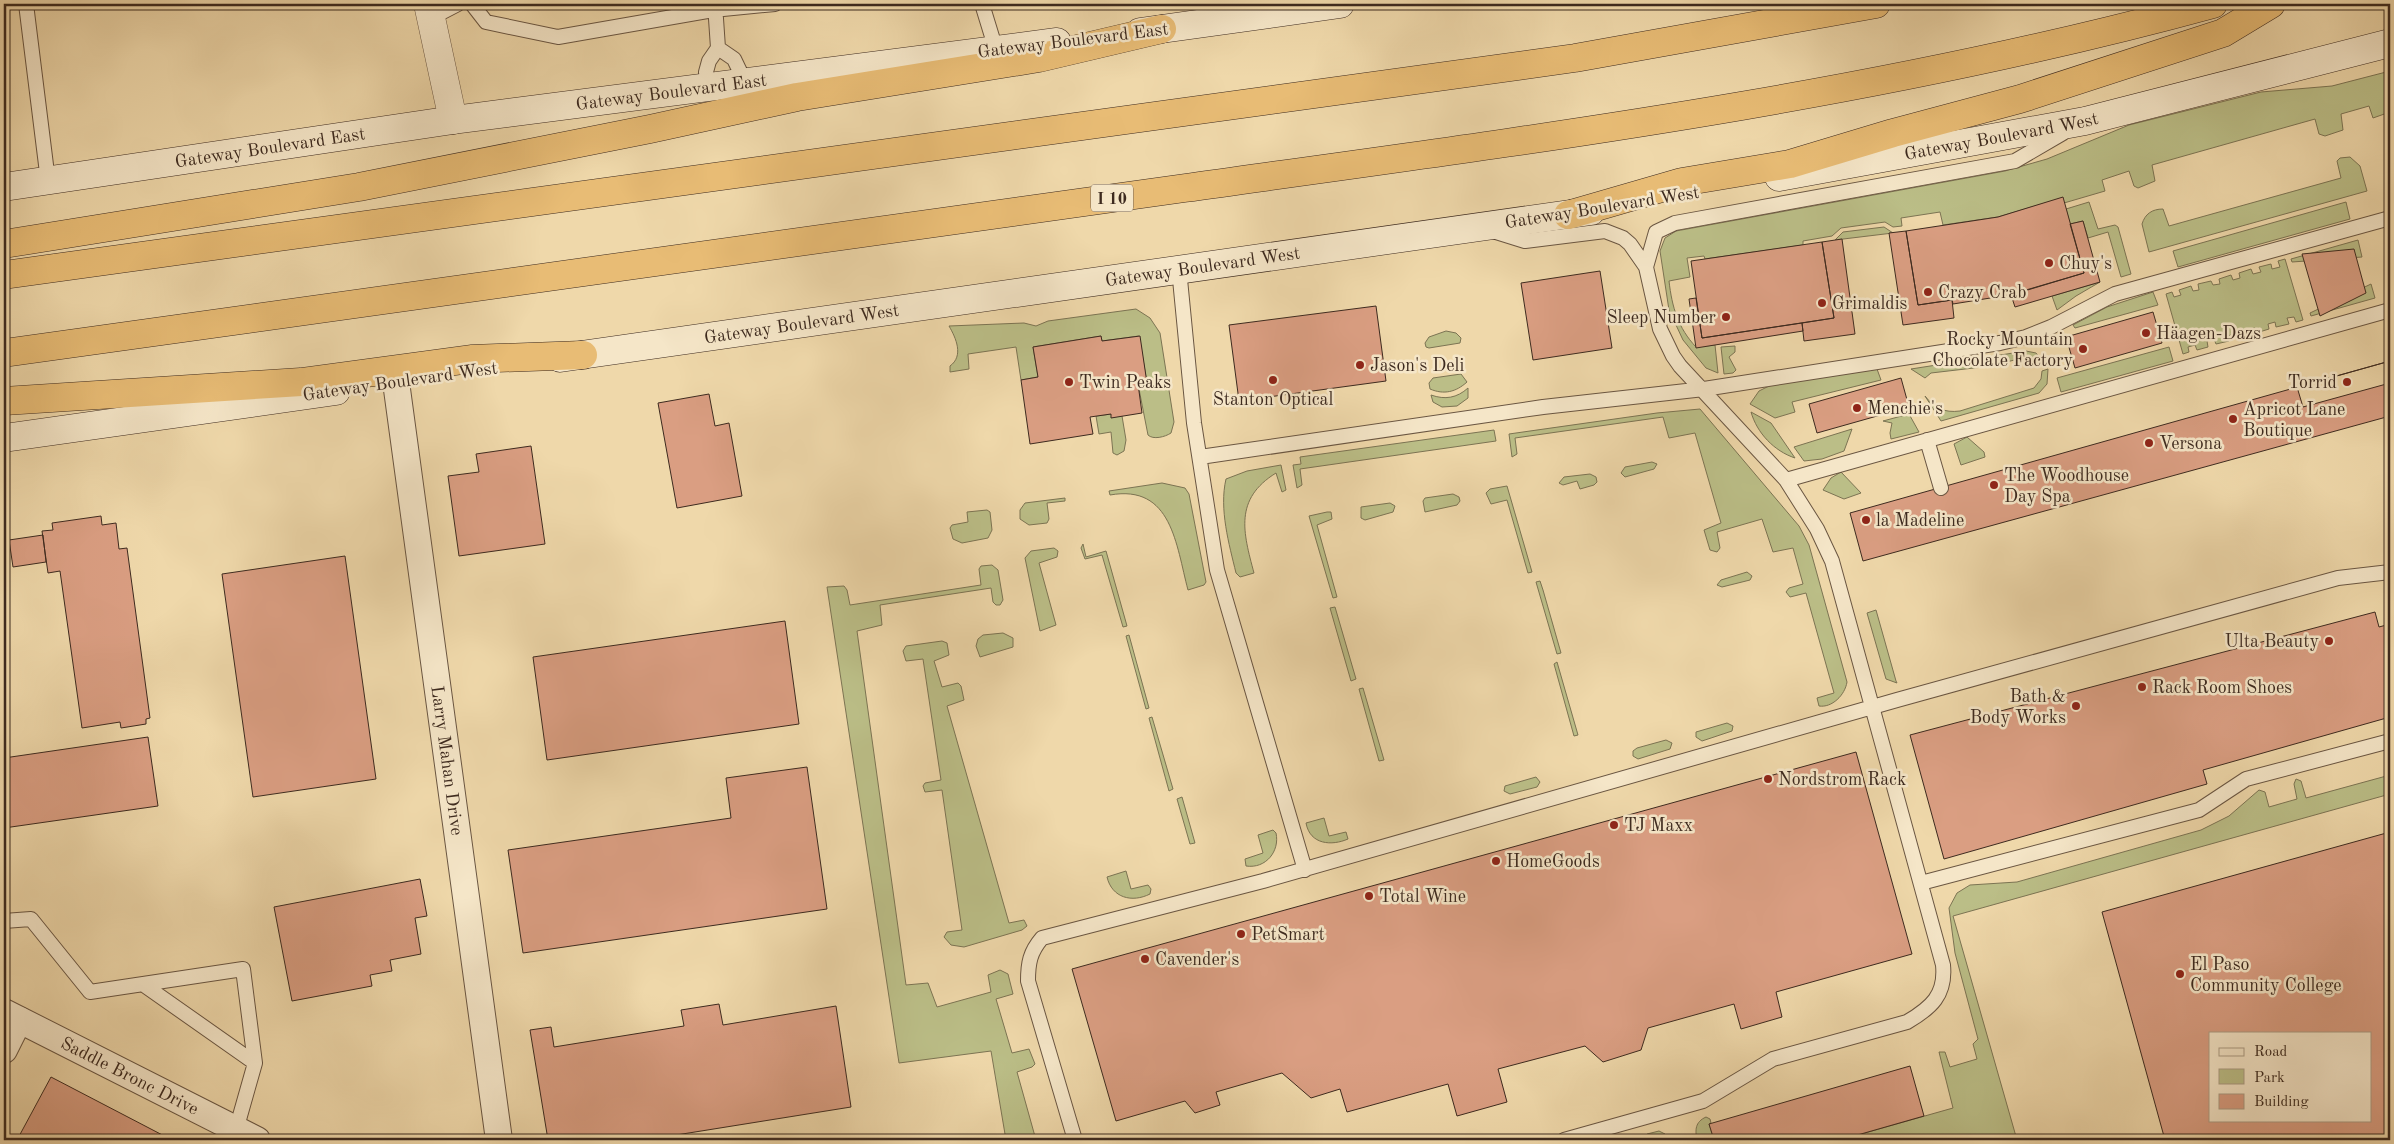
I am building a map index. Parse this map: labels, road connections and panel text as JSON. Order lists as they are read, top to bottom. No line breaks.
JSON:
{"streets":{"highway":["I 10"],"main road":["Gateway Boulevard East","Gateway Boulevard West"],"street":["Larry Mahan Drive","Saddle Bronc Drive"]},"crossings":[["Gateway Boulevard West","Larry Mahan Drive"]],"places":["Chuy's","Crazy Crab","Grimaldis","Sleep Number","Häagen-Dazs","Rocky Mountain Chocolate Factory","Jason's Deli","Stanton Optical","Twin Peaks","Torrid","Menchie's","Apricot Lane Boutique","Versona","The Woodhouse Day Spa","la Madeline","Ulta Beauty","Rack Room Shoes","Bath & Body Works","Nordstrom Rack","TJ Maxx","HomeGoods","Total Wine","PetSmart","Cavender's","El Paso Community College"],"legend":["Road","Park","Building"]}
